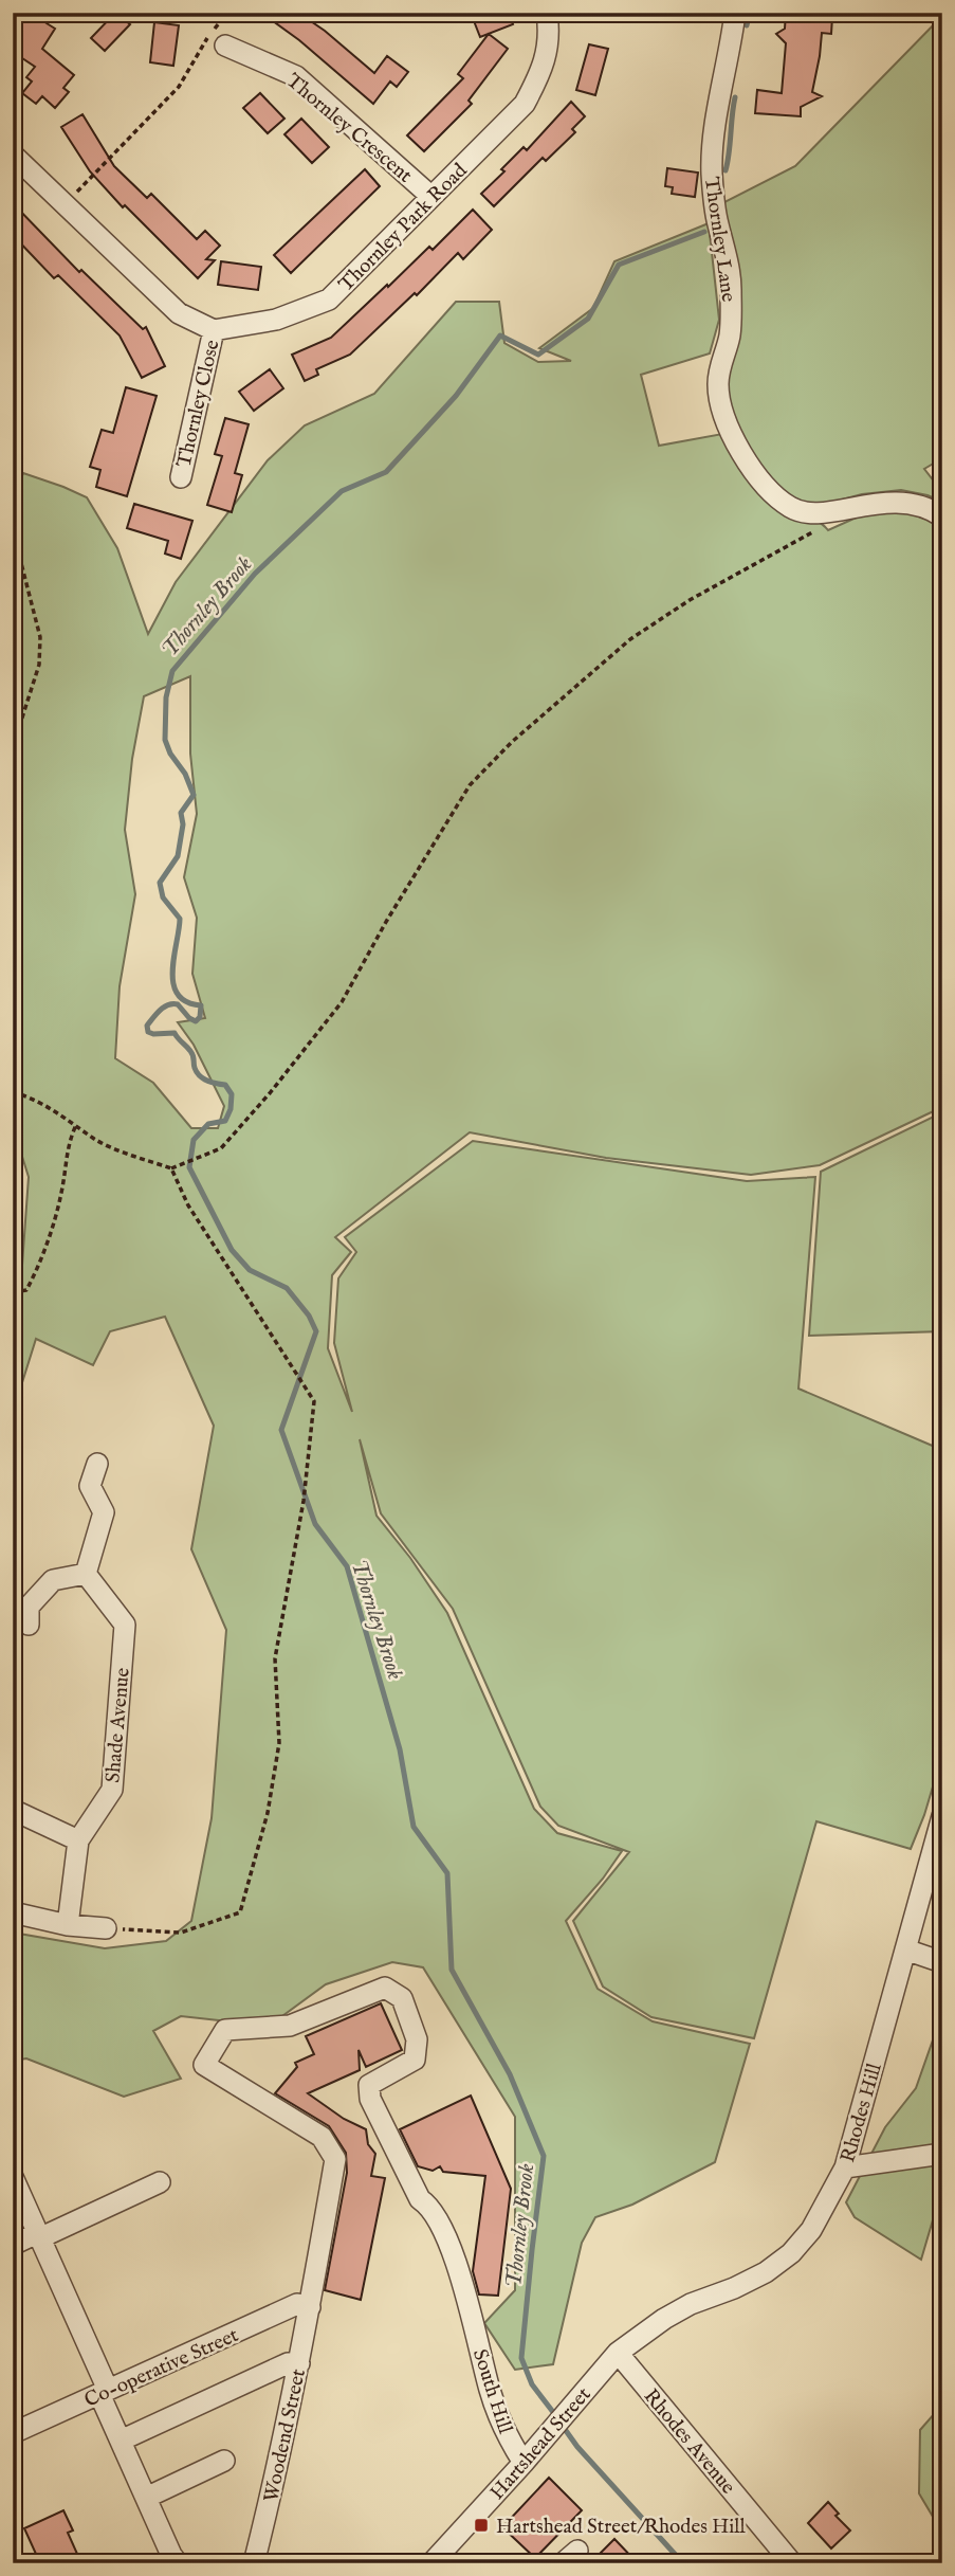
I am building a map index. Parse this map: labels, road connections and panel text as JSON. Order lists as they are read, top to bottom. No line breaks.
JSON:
{"streets":{"street":["Thornley Crescent","Thornley Park Road","Thornley Lane","Thornley Close","Shade Avenue","Rhodes Hill","Co-operative Street","South Hill","Woodend Street","Rhodes Avenue","Hartshead Street"]},"crossings":[["Thornley Crescent","Thornley Park Road"],["Thornley Park Road","Thornley Close"],["Rhodes Hill","Rhodes Avenue"],["Rhodes Hill","Hartshead Street"],["Co-operative Street","Woodend Street"],["South Hill","Woodend Street"],["South Hill","Hartshead Street"],["Rhodes Avenue","Hartshead Street"]],"water":["Thornley Brook"],"places":{"transit":["Hartshead Street/Rhodes Hill"]}}
